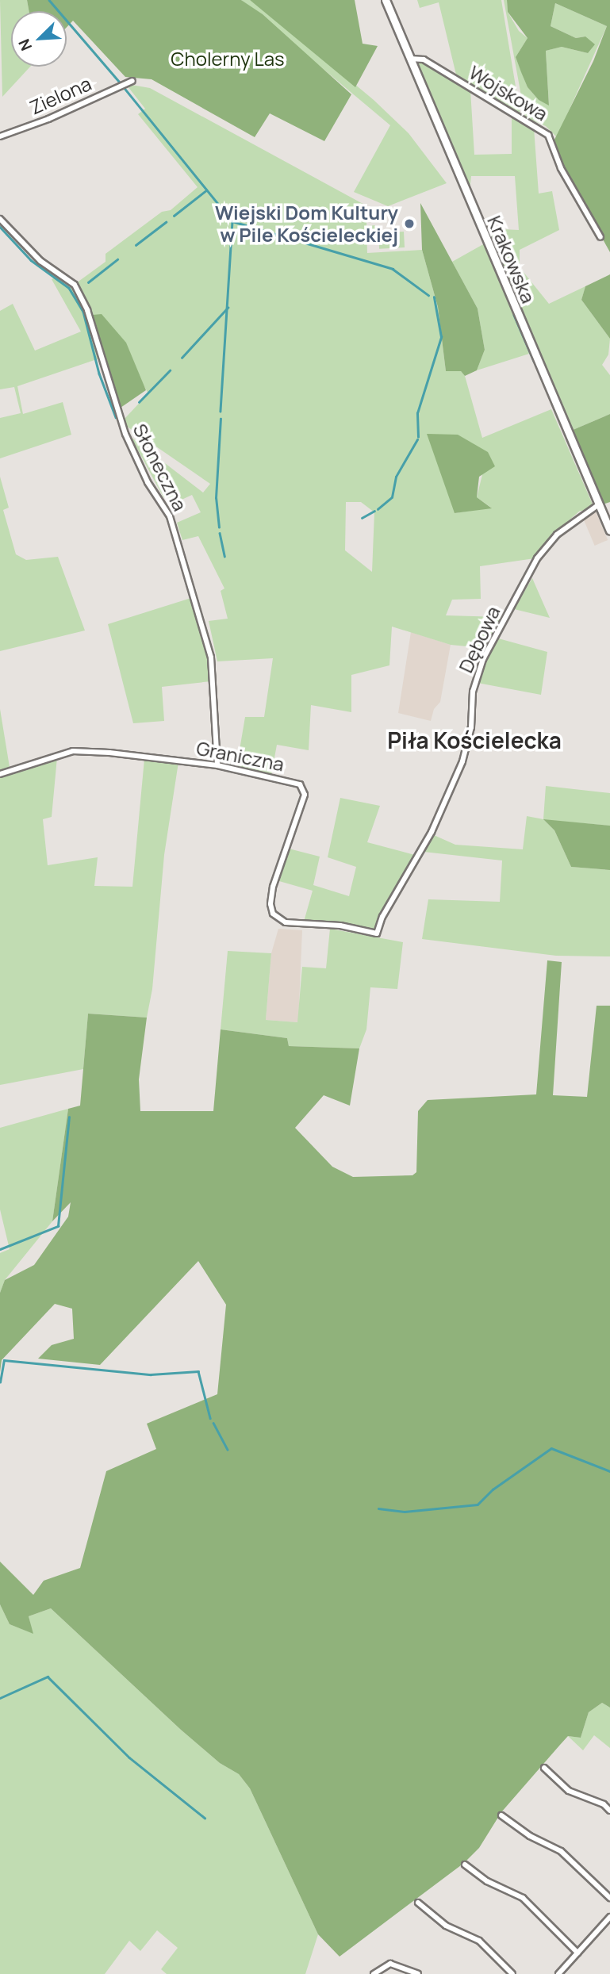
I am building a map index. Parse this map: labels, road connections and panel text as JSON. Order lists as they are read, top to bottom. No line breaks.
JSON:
{"streets":{"street":["Wojskowa","Zielona","Krakowska","Słoneczna","Dębowa","Graniczna"]},"crossings":[["Wojskowa","Krakowska"],["Krakowska","Dębowa"],["Słoneczna","Graniczna"],["Dębowa","Graniczna"]],"districts":["Piła Kościelecka"],"parks":["Cholerny Las"],"places":["Wiejski Dom Kultury w Pile Kościeleckiej"],"north":"bottom left"}
